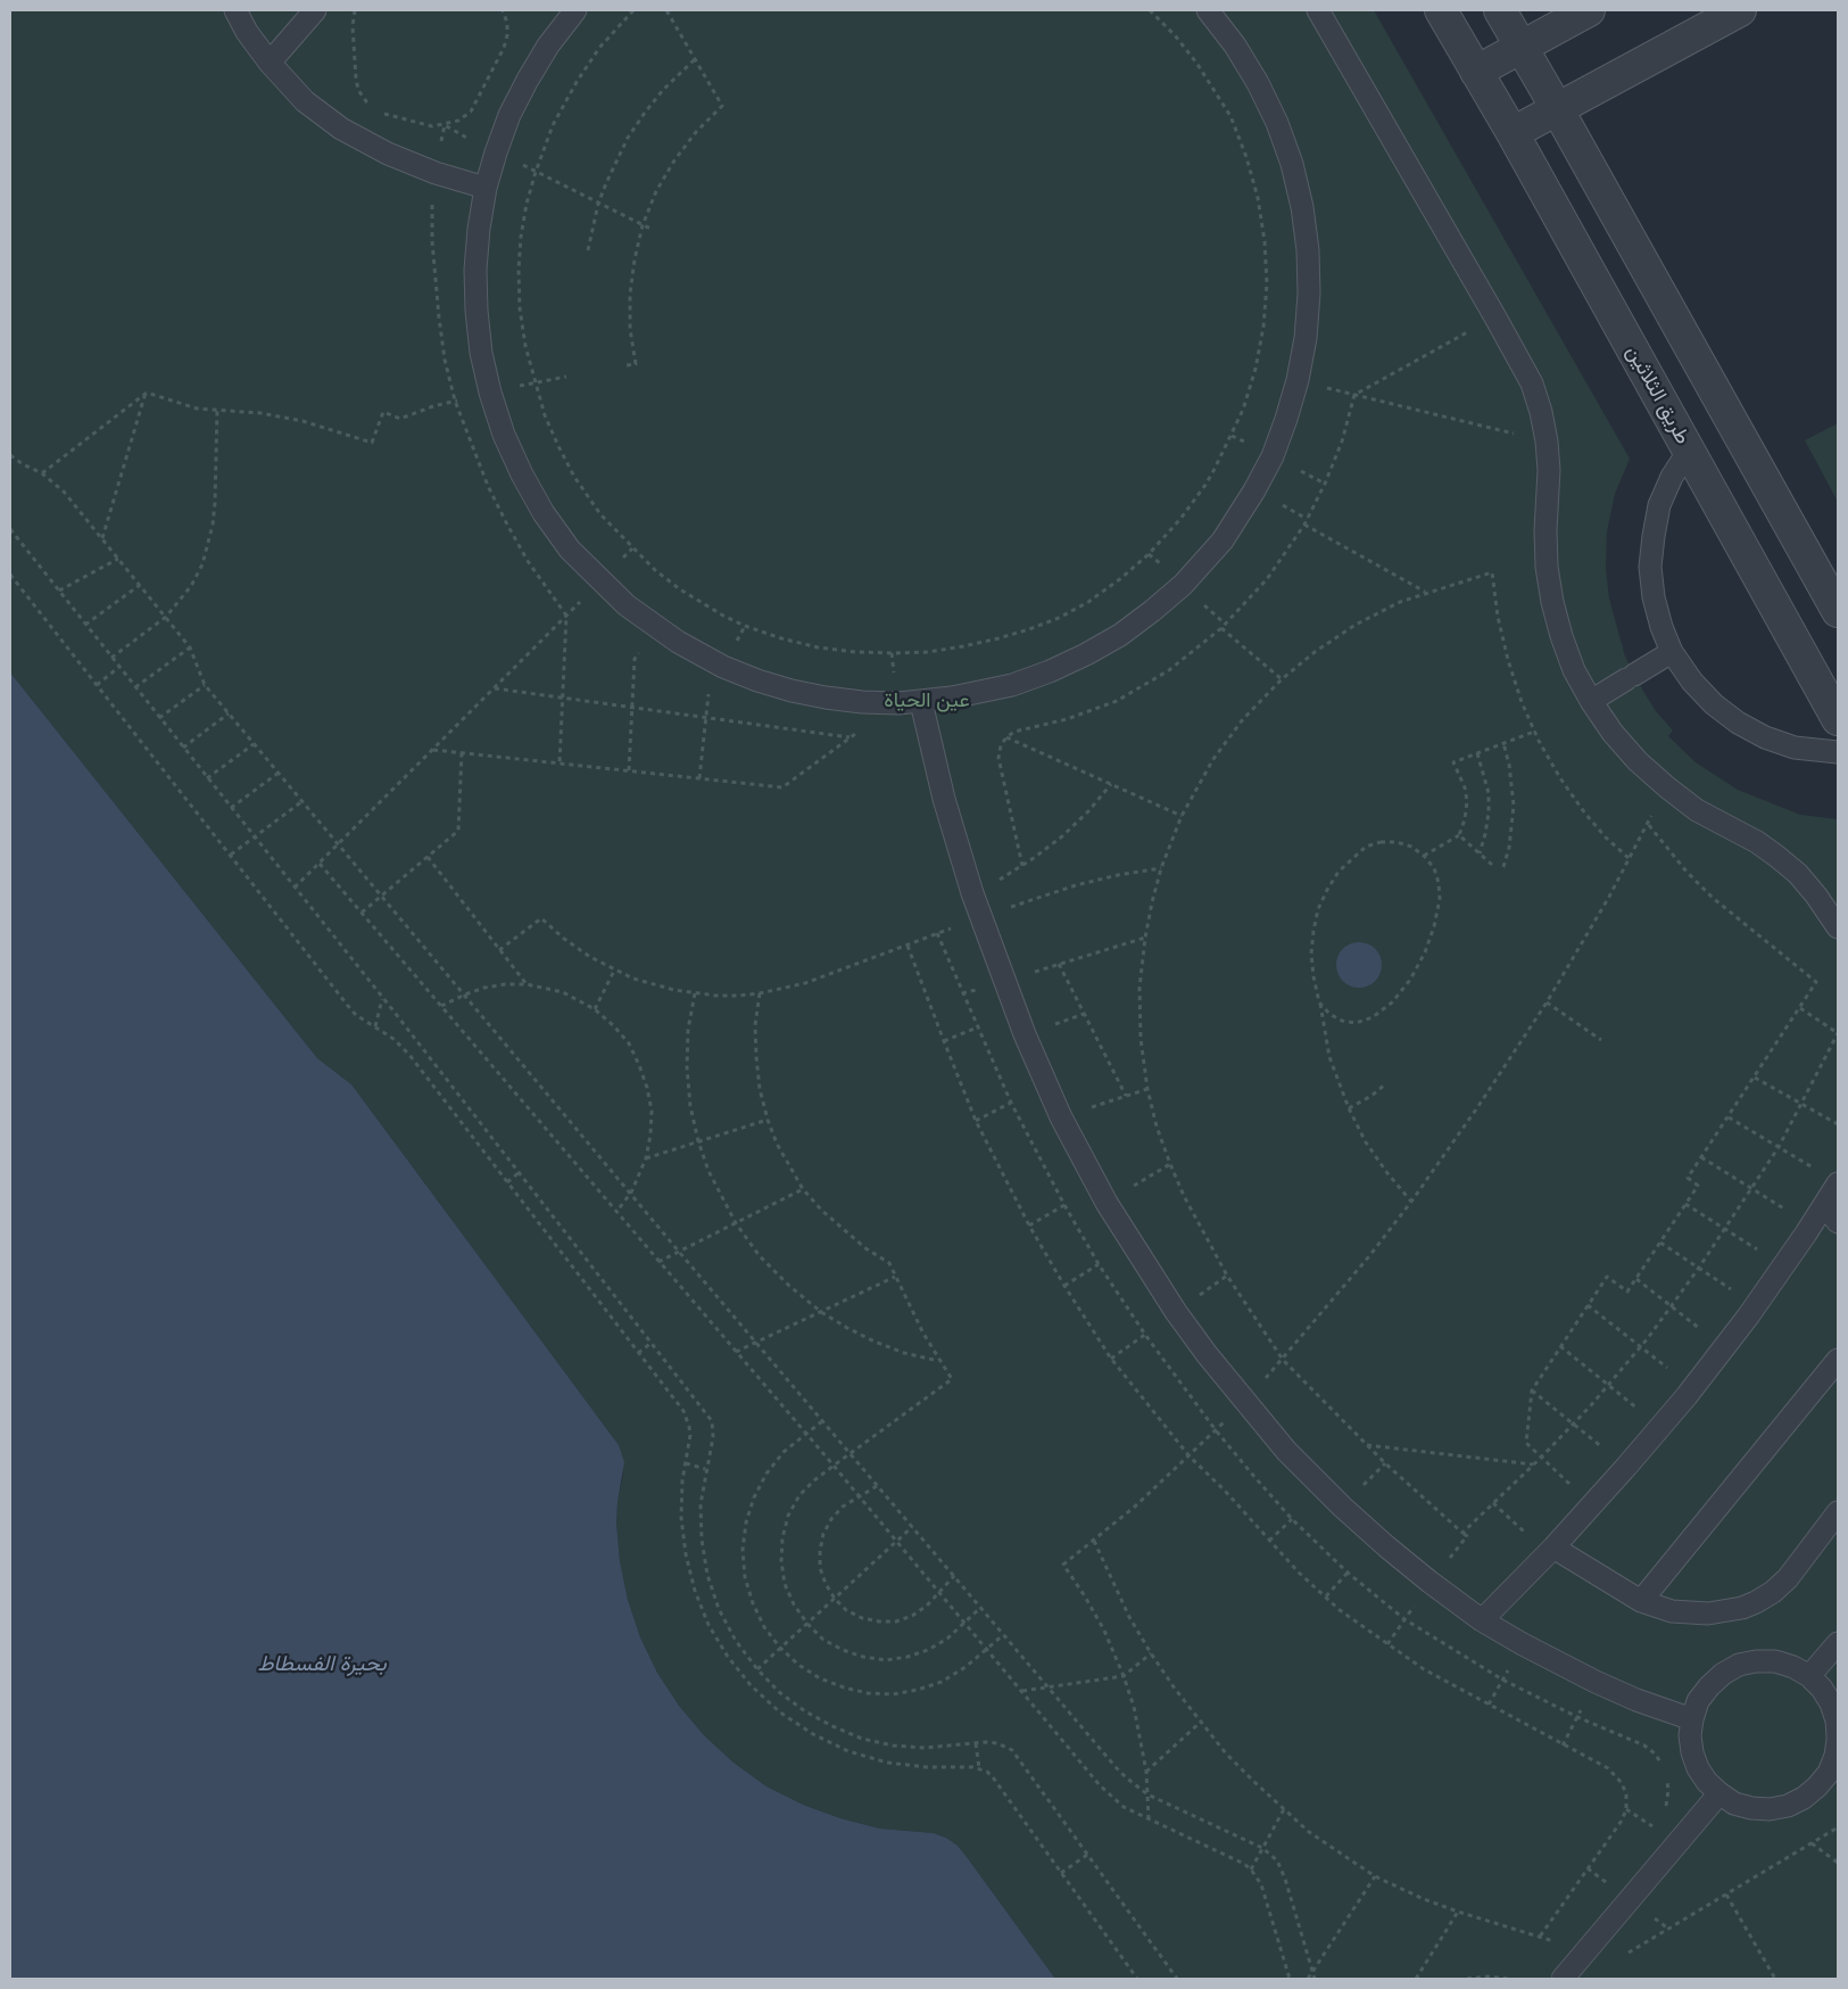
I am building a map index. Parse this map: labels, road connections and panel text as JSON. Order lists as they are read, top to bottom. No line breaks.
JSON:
{"streets":{"street":["طريق الثلاثين"]},"water":["بحيرة الفسطاط"],"parks":["عين الحياة"]}
